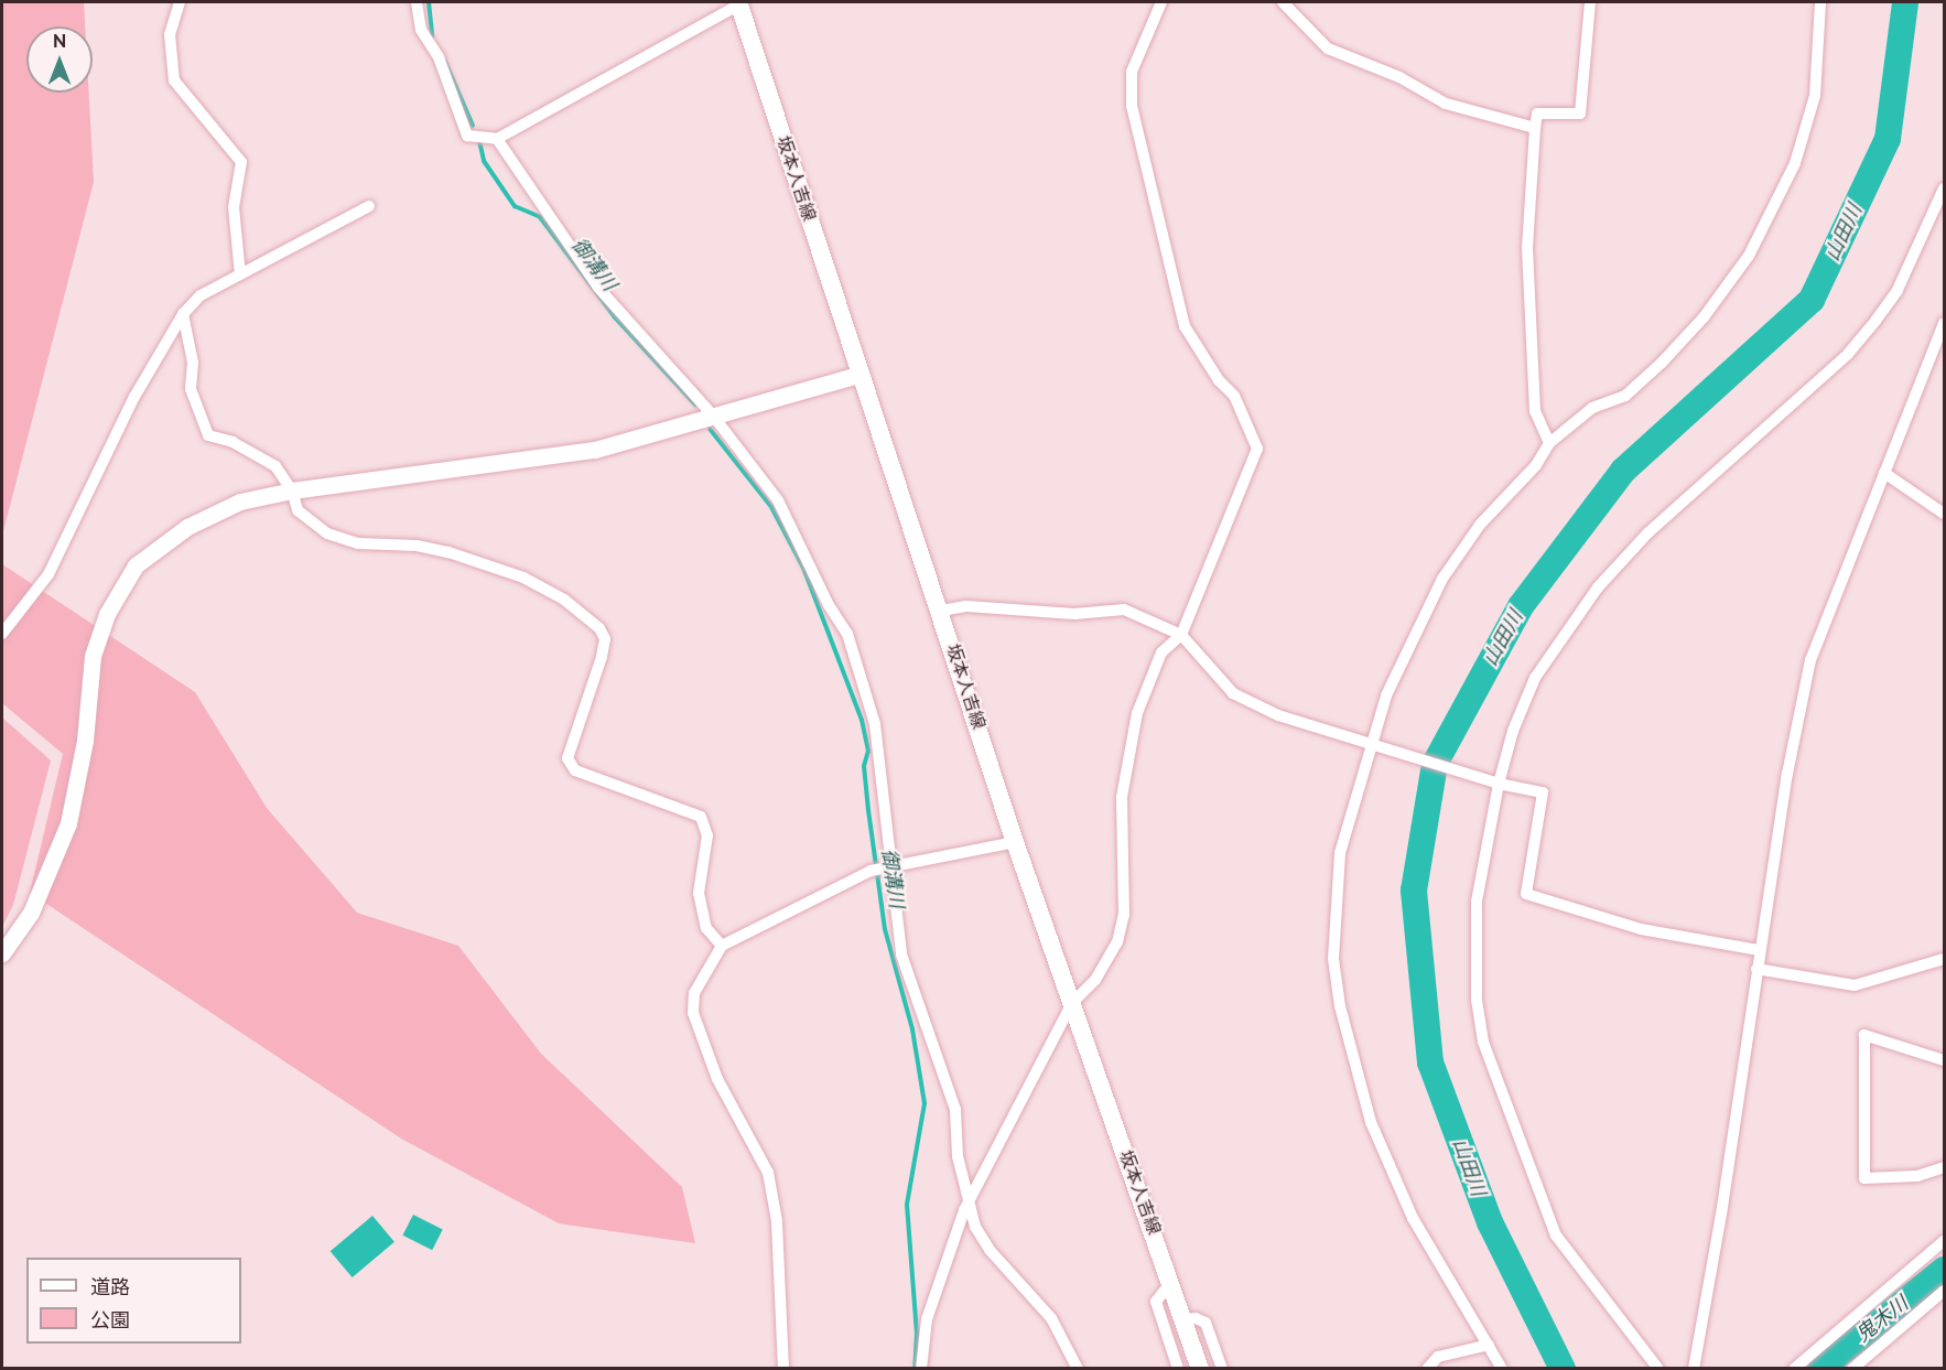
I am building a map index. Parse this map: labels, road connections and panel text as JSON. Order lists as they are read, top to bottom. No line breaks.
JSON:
{"streets":{"main road":["坂本人吉線"]},"water":["山田川","御溝川","鬼木川"],"legend":["道路","公園"],"north":"top"}
